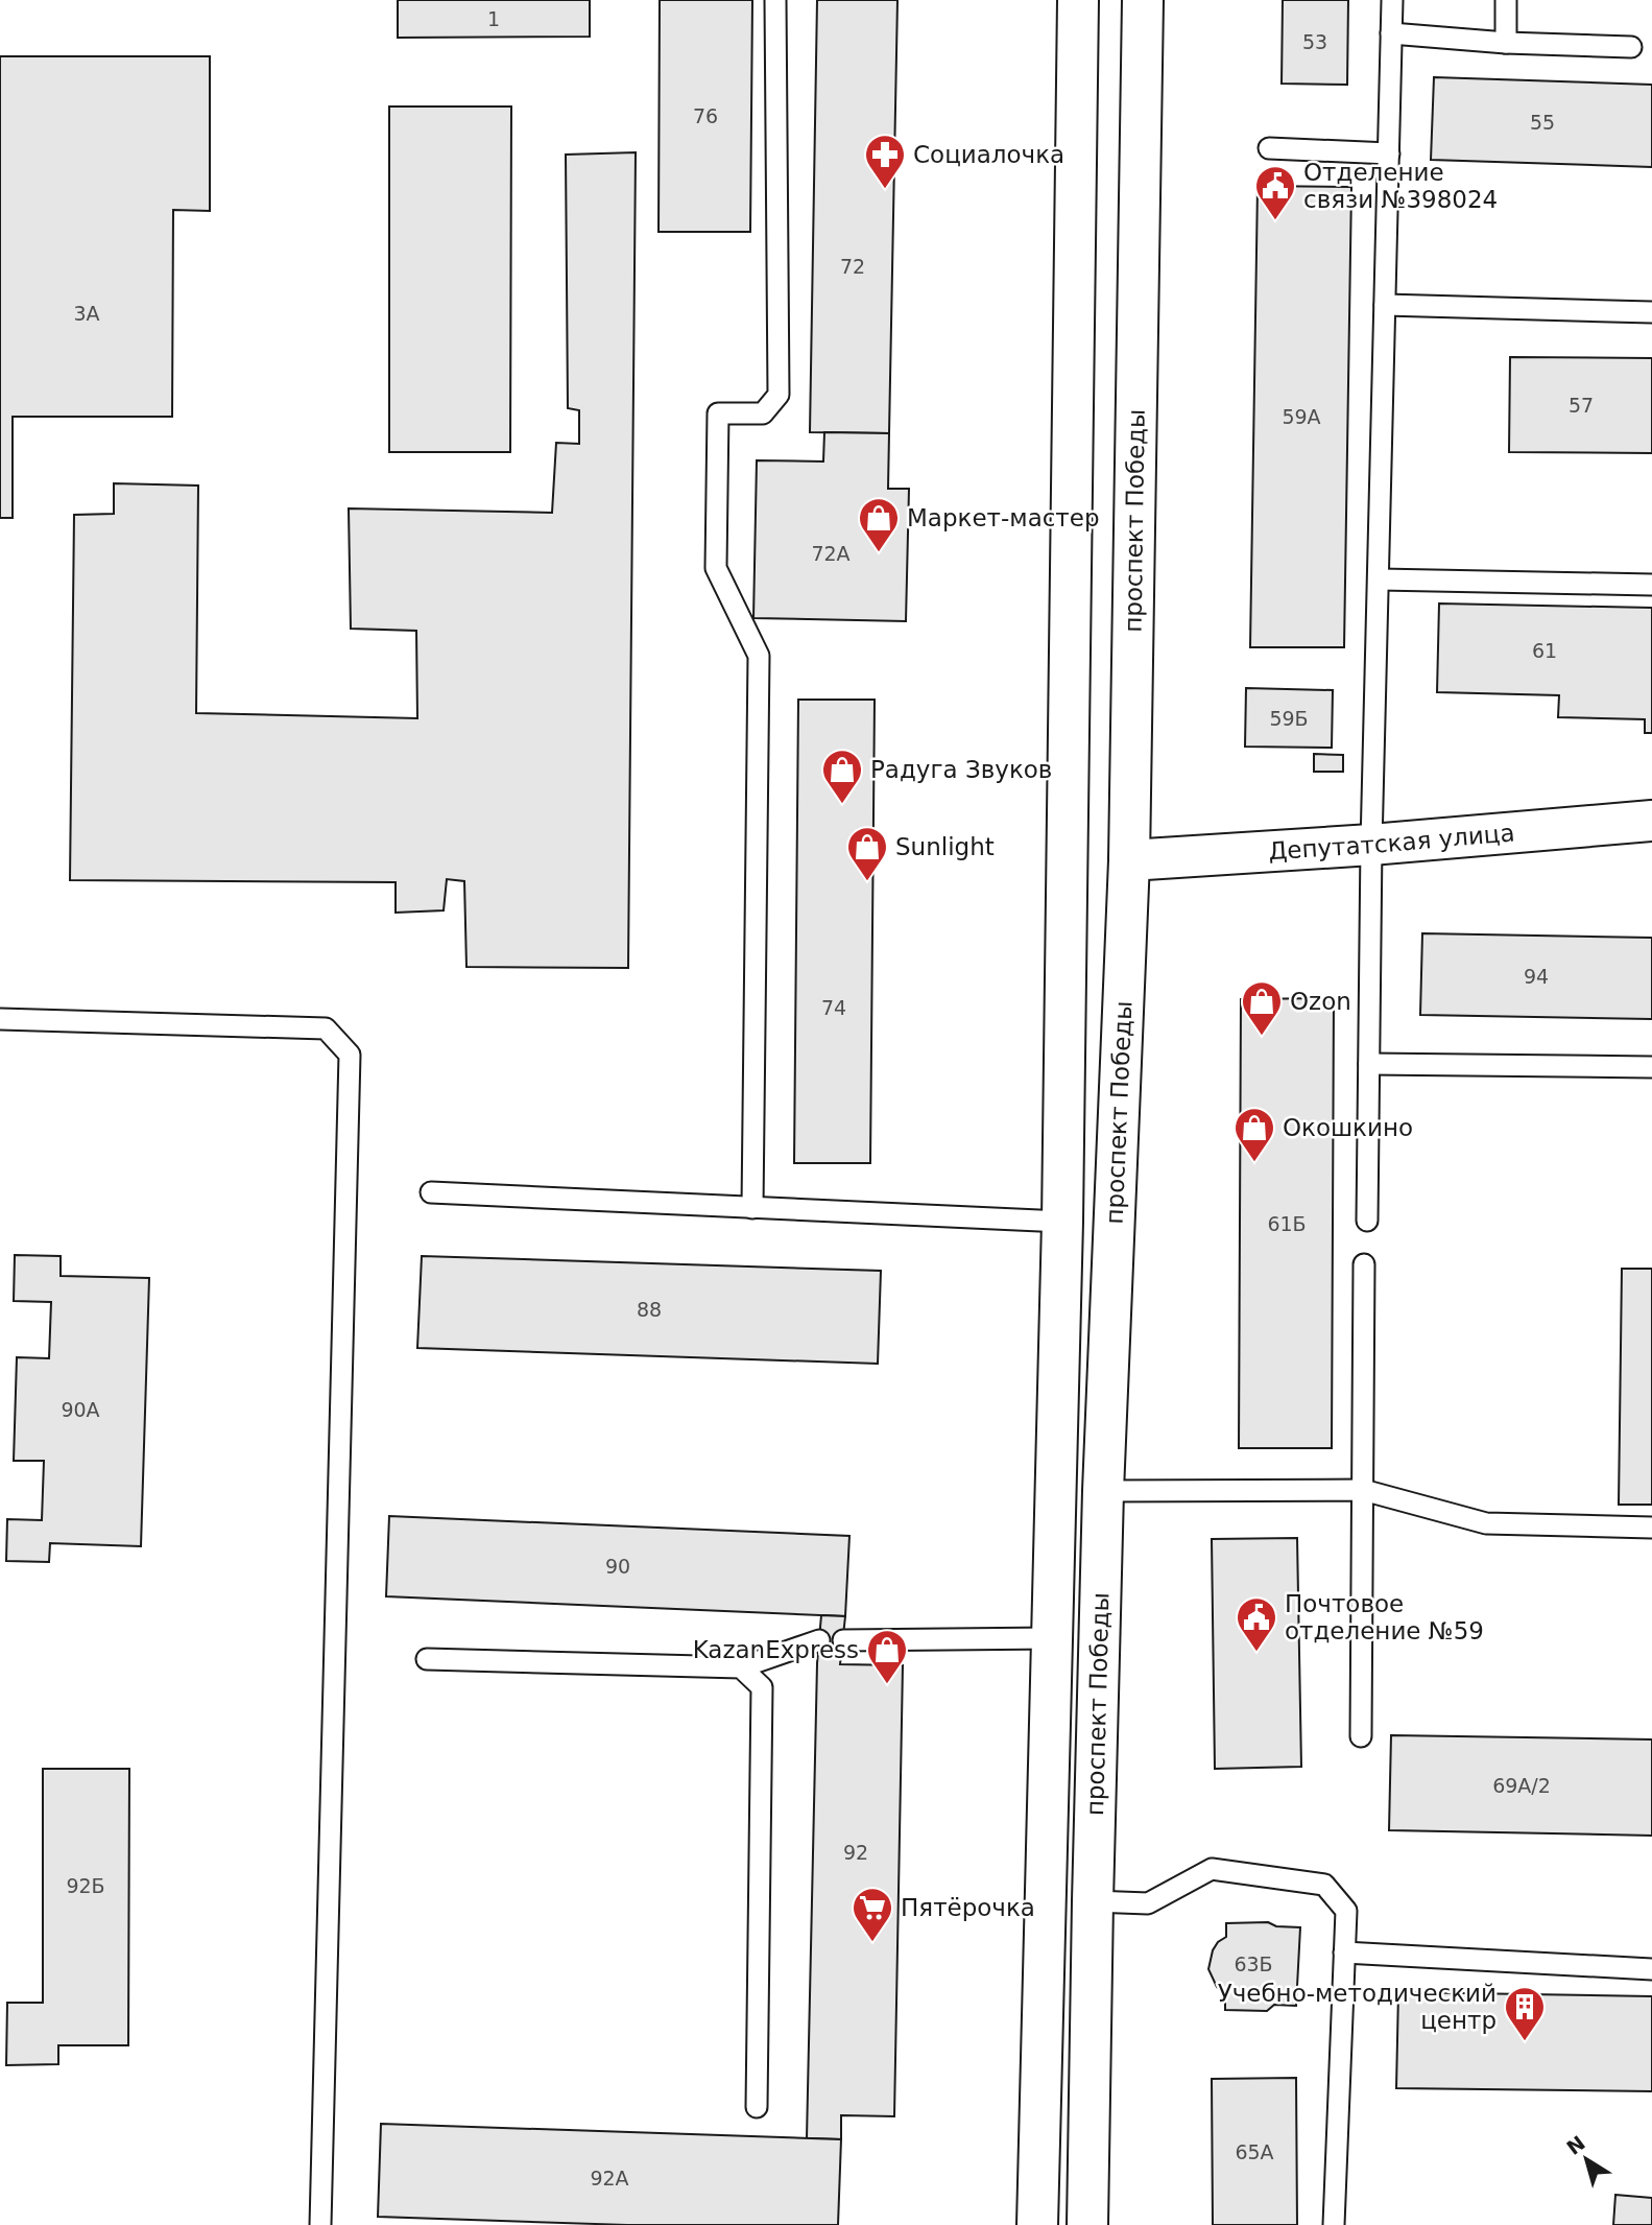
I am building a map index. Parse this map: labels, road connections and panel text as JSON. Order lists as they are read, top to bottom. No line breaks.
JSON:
{"streets":{"main road":["проспект Победы","Депутатская улица"]},"crossings":[["проспект Победы","Депутатская улица"]],"places":{"pharmacy":["Социалочка"],"public building":["Отделение связи №398024","Почтовое отделение №59"],"shop":["Маркет-мастер","Радуга Звуков","Sunlight","Ozon","Окошкино","KazanExpress"],"supermarket":["Пятёрочка"],"building":["Учебно-методический центр"]},"house_numbers":["1","53","76","55","72","3А","57","59А","72А","61","59Б","94","74","61Б","88","90А","90","69А/2","92","92Б","63Б","65А","92А"],"north":"top left"}
